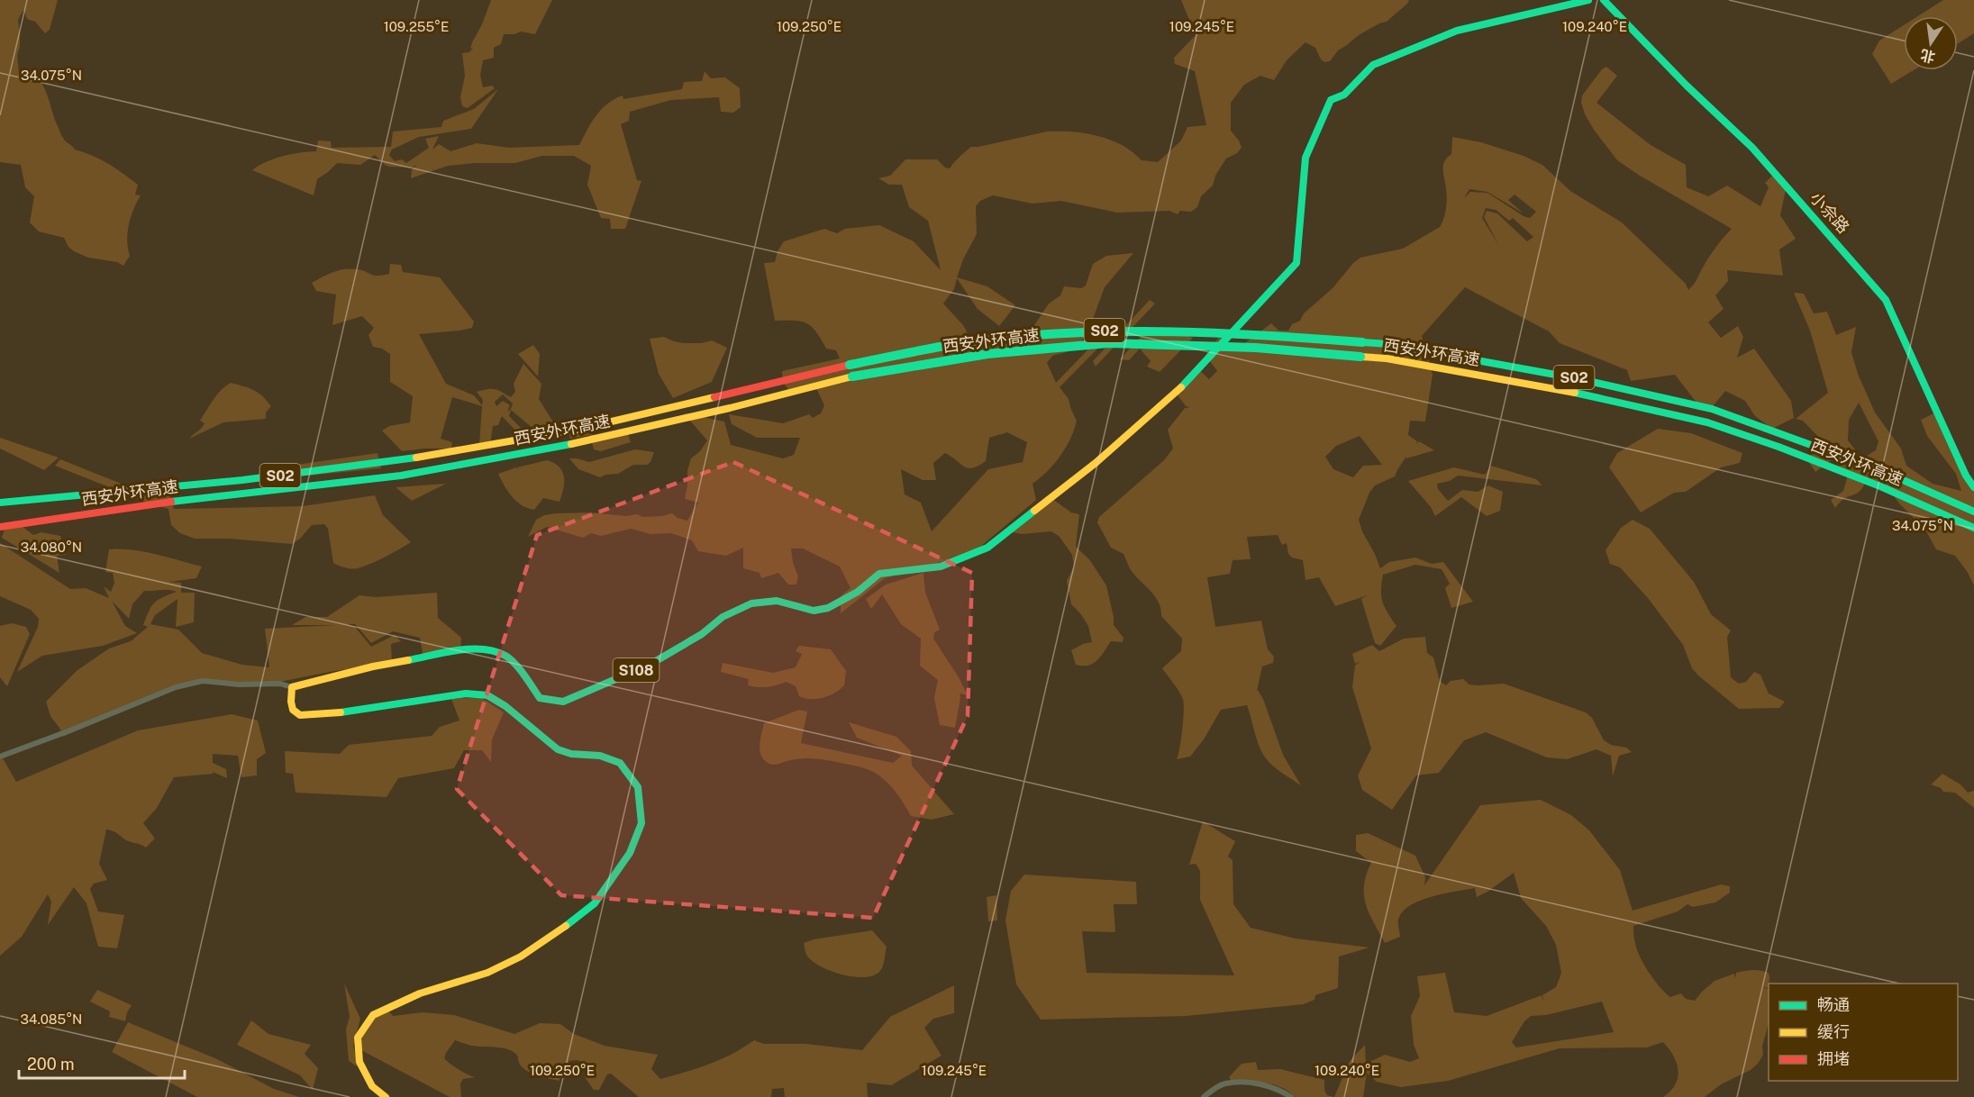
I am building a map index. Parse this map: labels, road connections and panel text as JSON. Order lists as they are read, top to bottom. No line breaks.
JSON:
{"streets":{"main road":["小佘路","S02","西安外环高速","S108"]},"legend":["畅通","缓行","拥堵"],"scale_bar":"200 m","north":"bottom","coordinates":["109.255°E","109.250°E","109.245°E","109.240°E","34.075°N","34.080°N","34.085°N"]}
